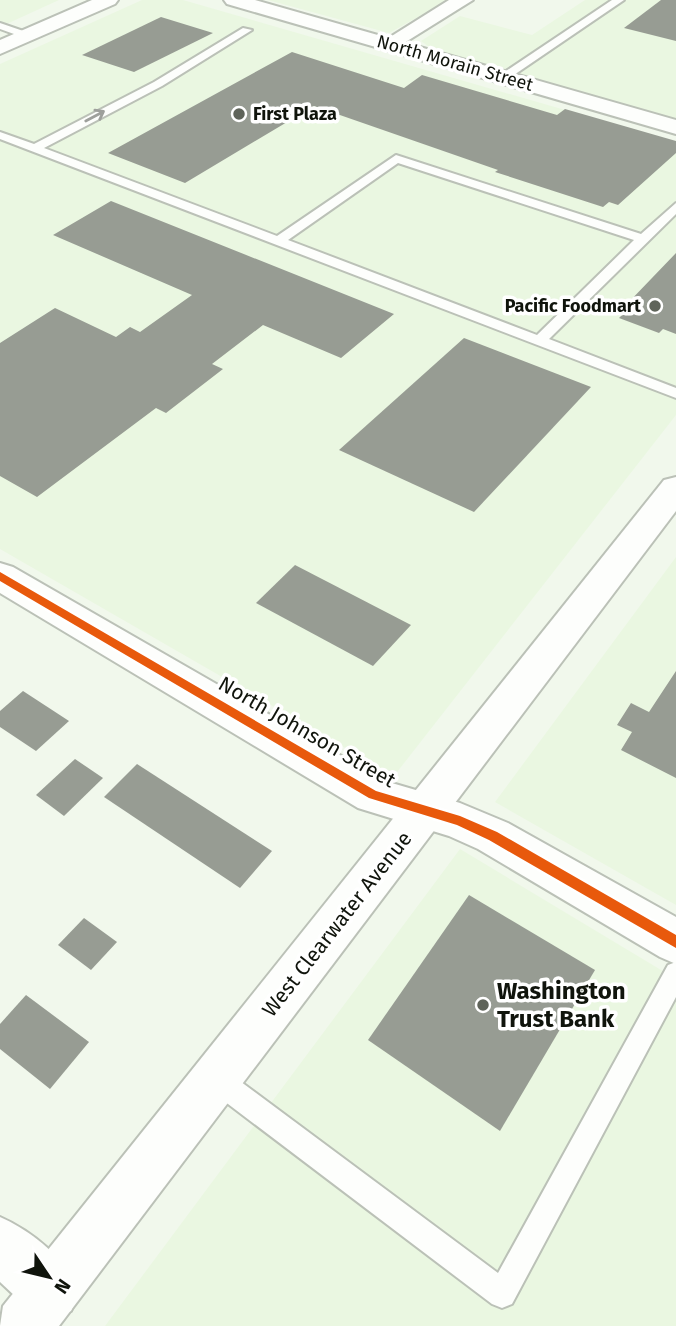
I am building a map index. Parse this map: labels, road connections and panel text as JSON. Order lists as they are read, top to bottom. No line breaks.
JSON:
{"streets":{"main road":["North Morain Street","North Johnson Street","West Clearwater Avenue"]},"crossings":[["North Johnson Street","West Clearwater Avenue"]],"places":["First Plaza","Pacific Foodmart","Washington Trust Bank"],"north":"bottom right"}
